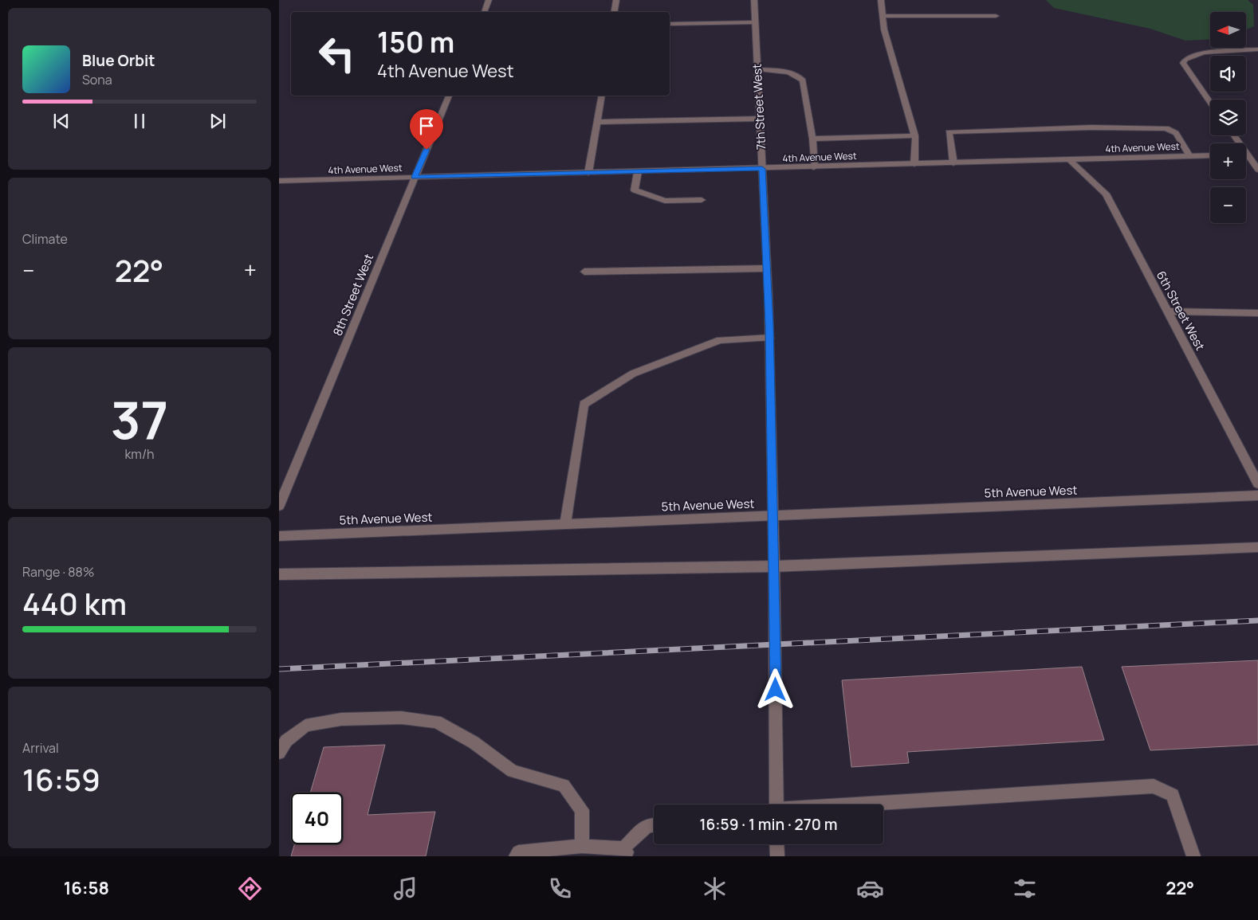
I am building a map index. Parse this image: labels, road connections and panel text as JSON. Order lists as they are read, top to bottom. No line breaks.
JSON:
{"streets":{"street":["7th Street West","4th Avenue West","8th Street West","6th Street West","5th Avenue West"]},"crossings":[["7th Street West","4th Avenue West"],["7th Street West","5th Avenue West"],["4th Avenue West","8th Street West"],["4th Avenue West","6th Street West"]],"north":"left","page":{"map_buttons":["+","−"],"turn":["150 m","4th Avenue West"],"song":["Blue Orbit","Sona"],"tile":["Climate",["37","km/h"],["Range · 88%","440 km"],["Arrival","16:59"]],"heat":["−","22°","+"],"limit":"40","trip":"16:59 · 1 min · 270 m","tabs":["16:58","22°"]}}
